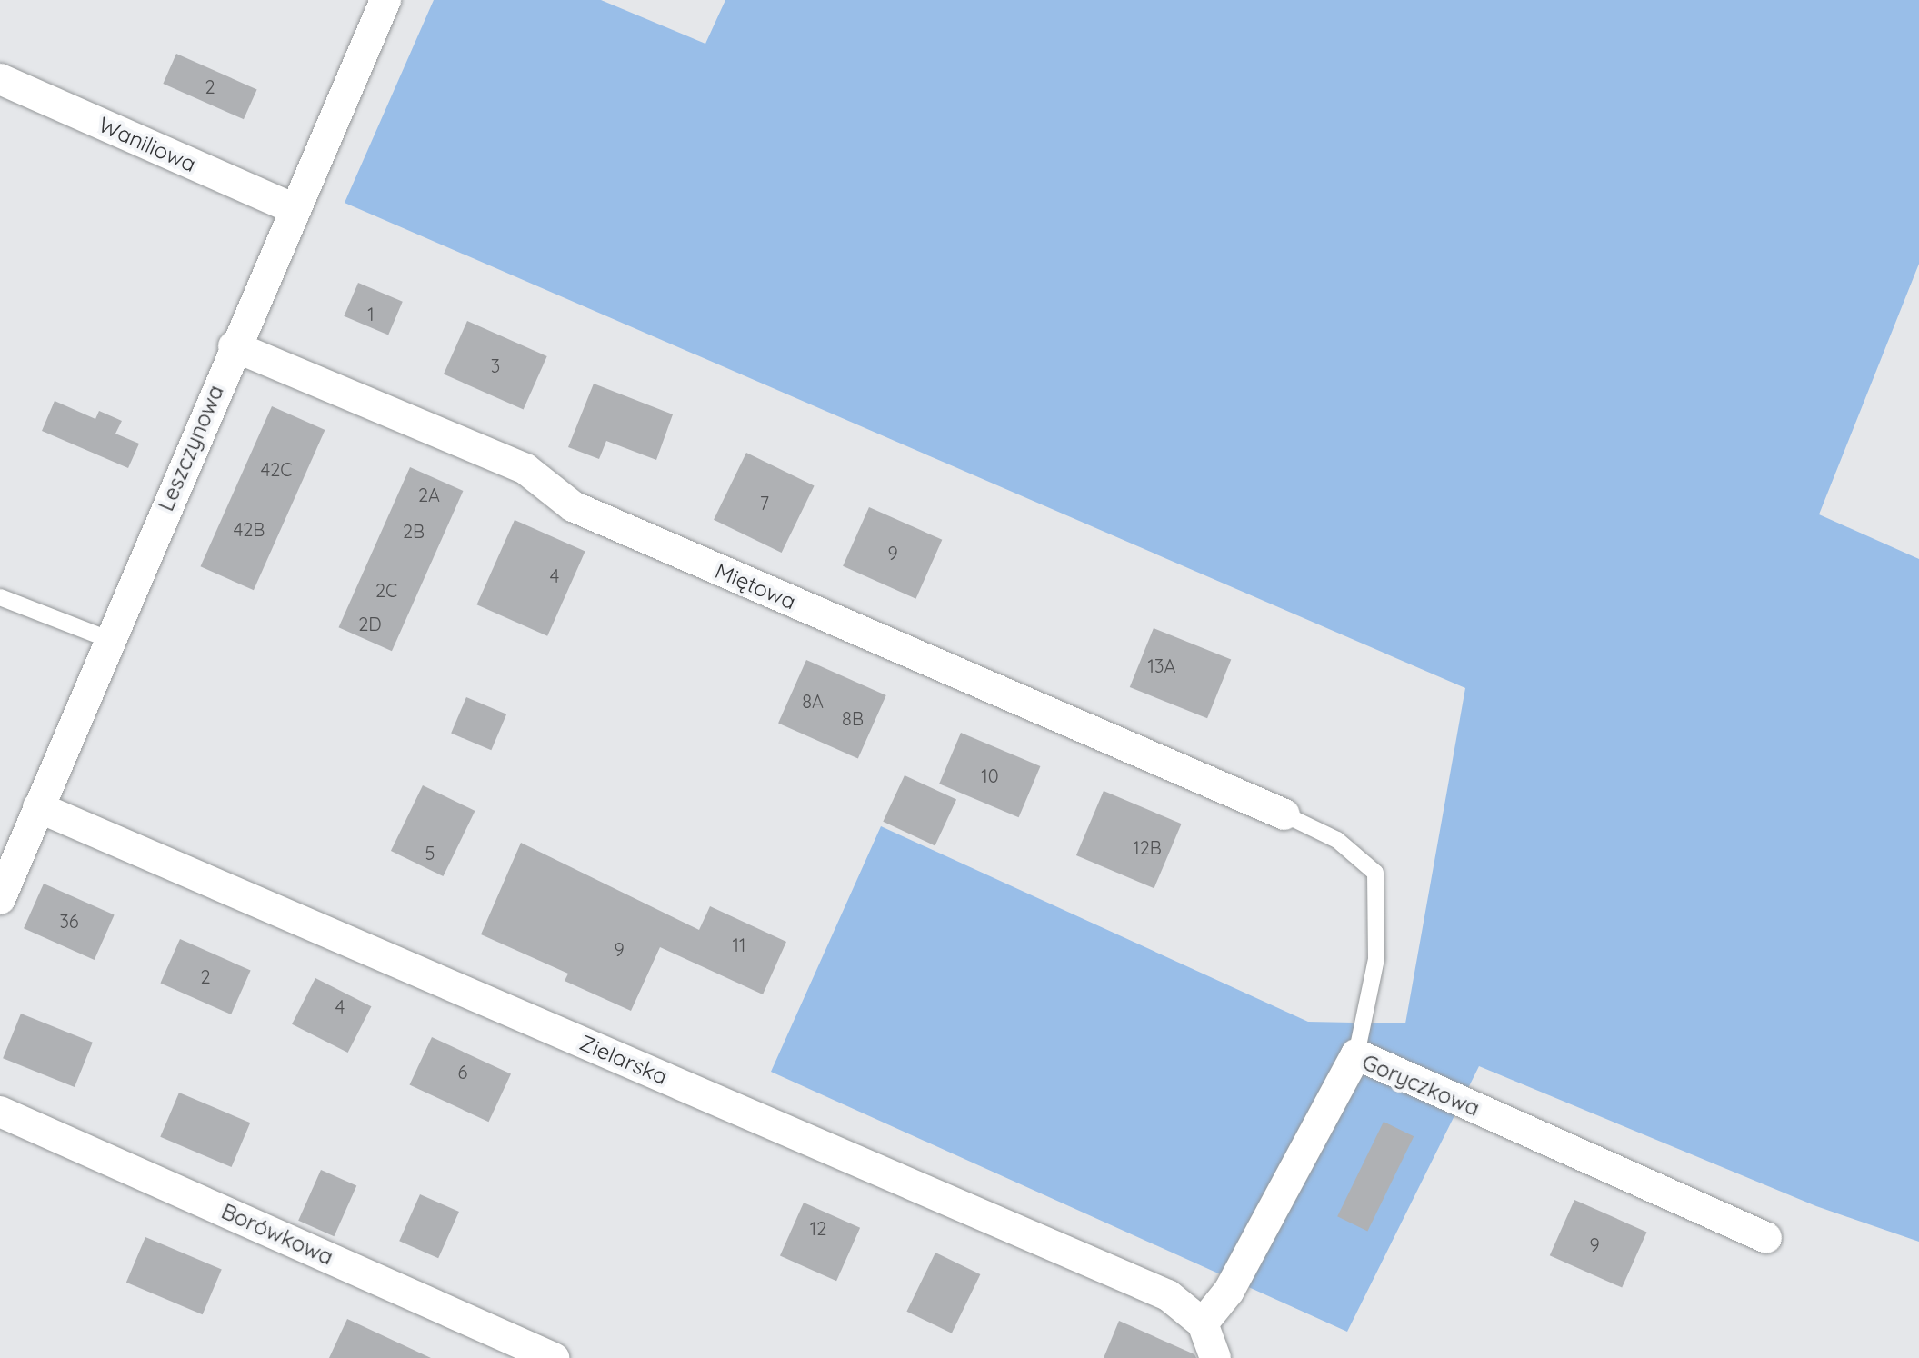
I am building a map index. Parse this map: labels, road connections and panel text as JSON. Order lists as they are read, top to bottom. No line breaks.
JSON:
{"streets":{"street":["Waniliowa","Leszczynowa","Miętowa","Zielarska","Goryczkowa","Borówkowa"]},"crossings":[["Waniliowa","Leszczynowa"],["Leszczynowa","Miętowa"],["Leszczynowa","Zielarska"],["Zielarska","Goryczkowa"]],"house_numbers":["2","1","3","42C","2A","7","42B","2B","9","4","2C","2D","13A","8A","8B","10","12B","5","36","11","9","2","4","6","12","9"]}
